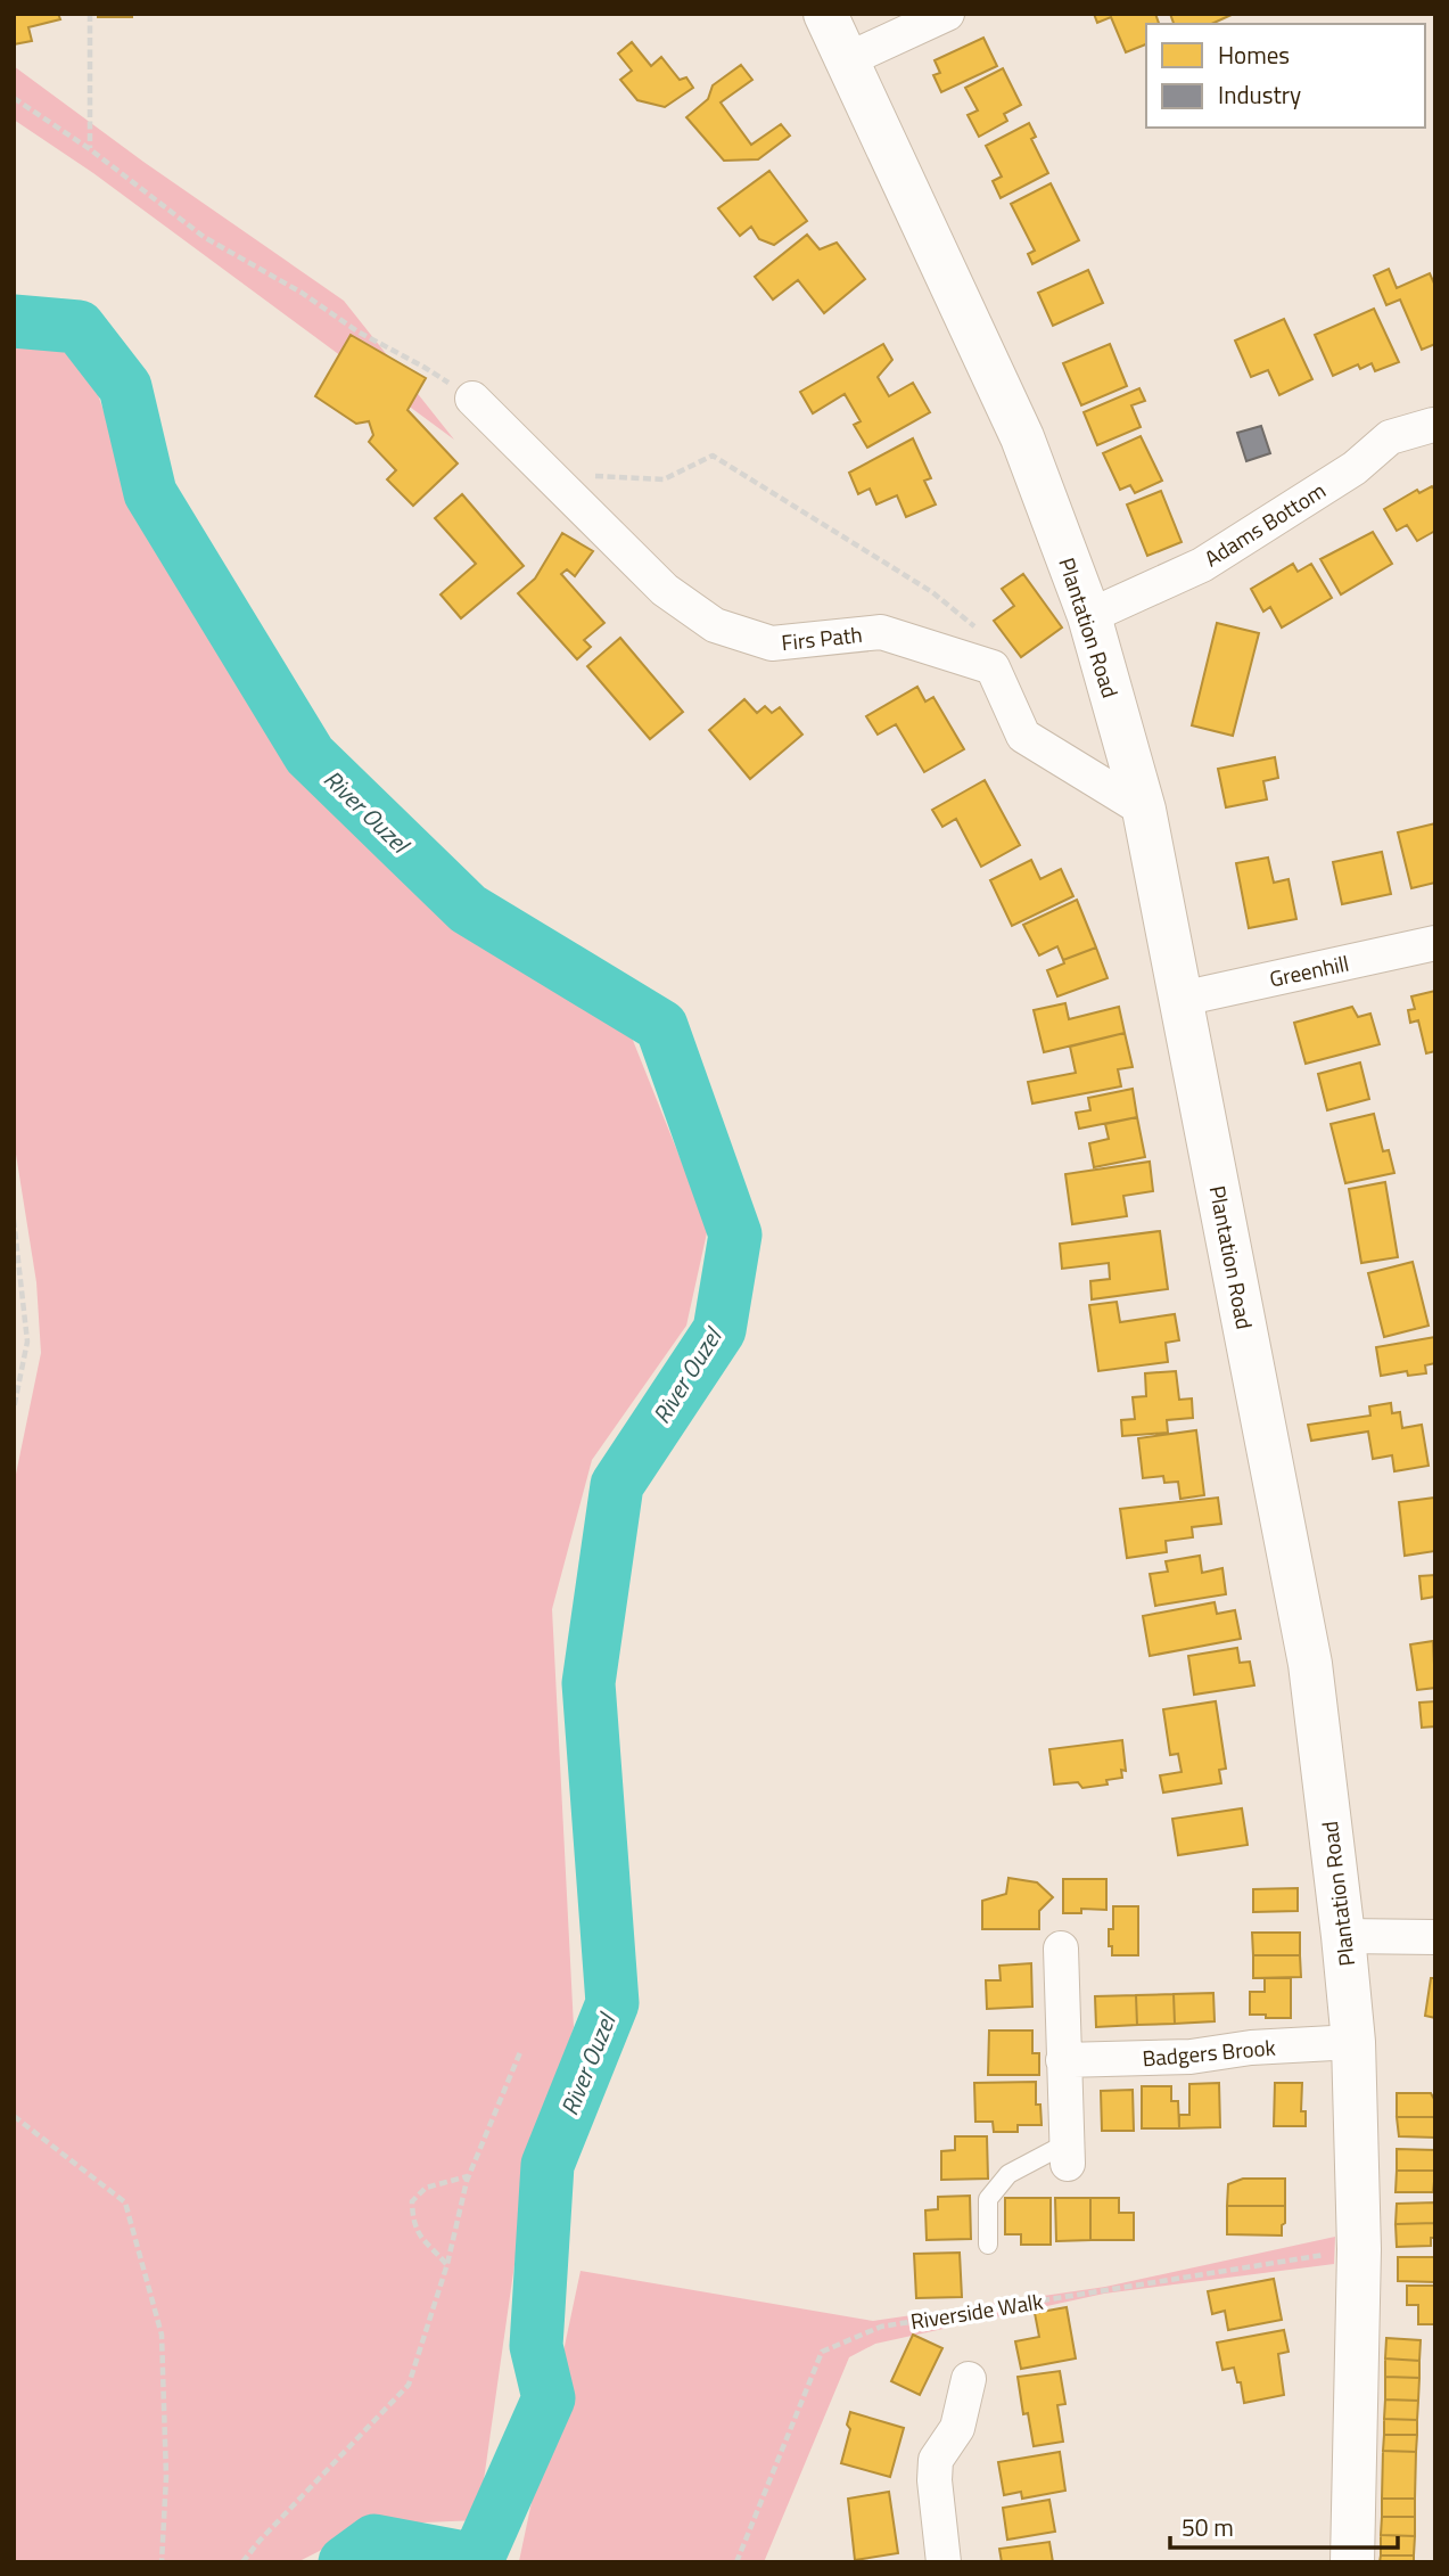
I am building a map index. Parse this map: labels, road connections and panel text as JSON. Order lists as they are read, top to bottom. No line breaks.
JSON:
{"streets":{"street":["Adams Bottom","Plantation Road","Firs Path","Greenhill","Badgers Brook"],"path":["Riverside Walk"]},"crossings":[["Adams Bottom","Plantation Road"],["Plantation Road","Firs Path"],["Plantation Road","Greenhill"],["Plantation Road","Badgers Brook"],["Plantation Road","Riverside Walk"]],"water":["River Ouzel"],"legend":["Homes","Industry"],"scale_bar":"50 m"}
